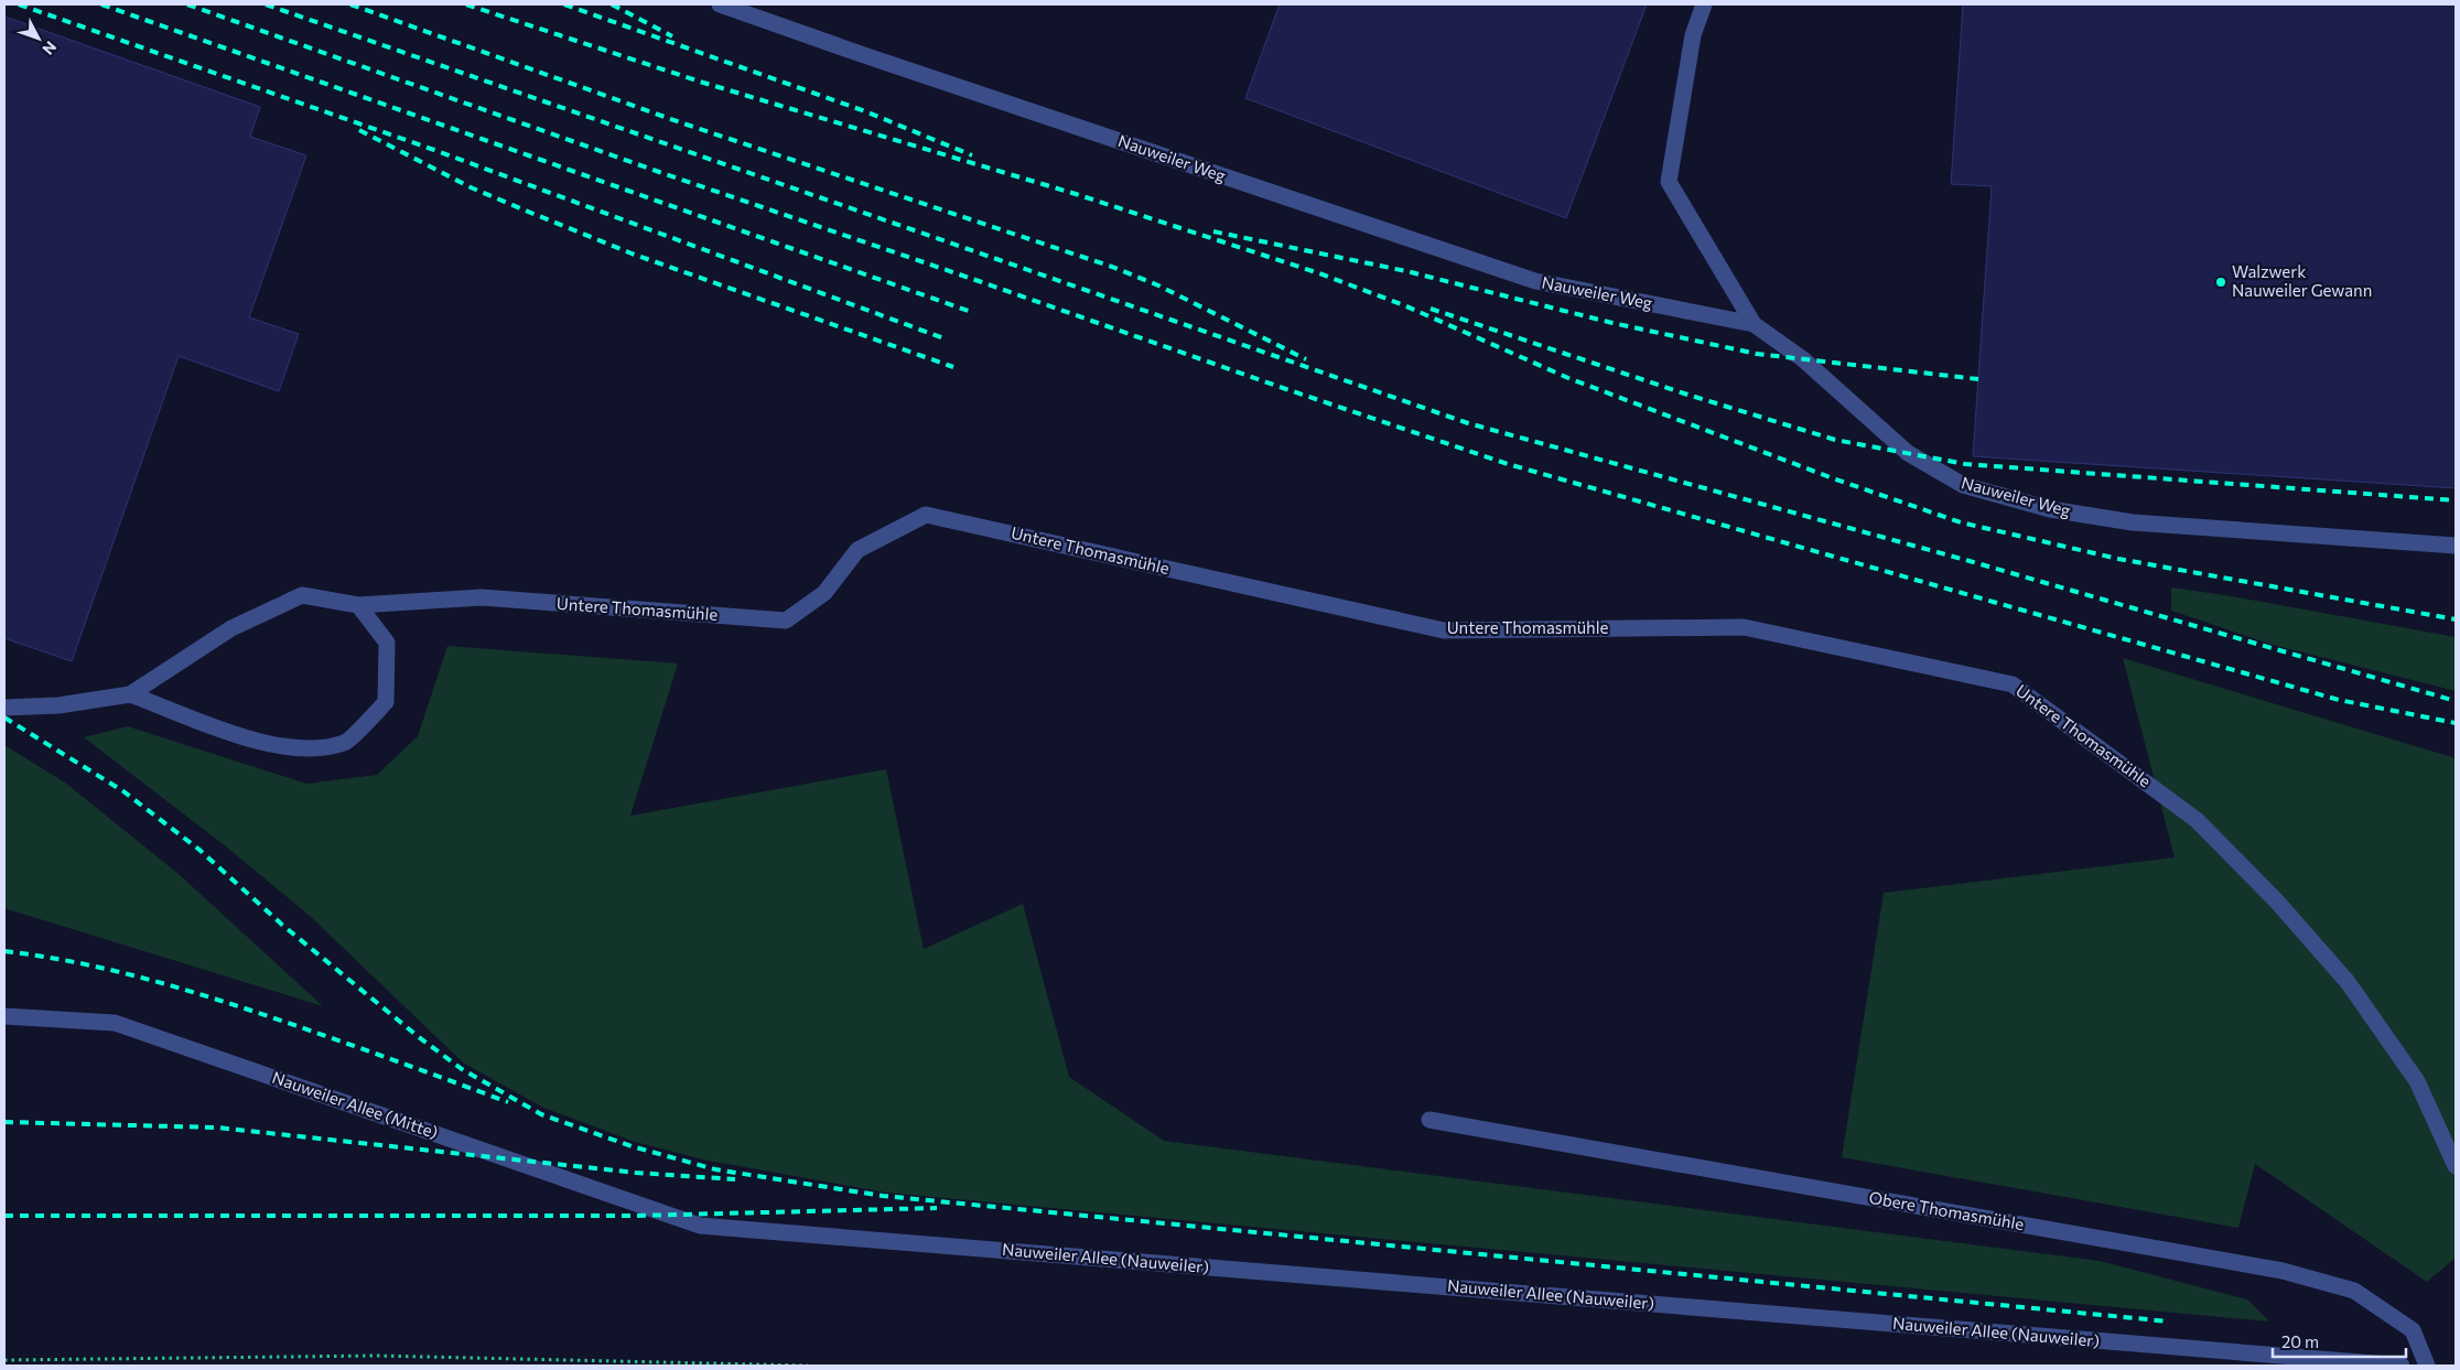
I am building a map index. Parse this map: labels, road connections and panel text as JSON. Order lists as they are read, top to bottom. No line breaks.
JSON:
{"streets":{"lane":["Nauweiler Weg","Untere Thomasmühle","Nauweiler Allee (Mitte)","Obere Thomasmühle","Nauweiler Allee (Nauweiler)"]},"crossings":[["Nauweiler Allee (Mitte)","Nauweiler Allee (Nauweiler)"]],"places":["Walzwerk Nauweiler Gewann"],"scale_bar":"20 m","north":"bottom right"}
